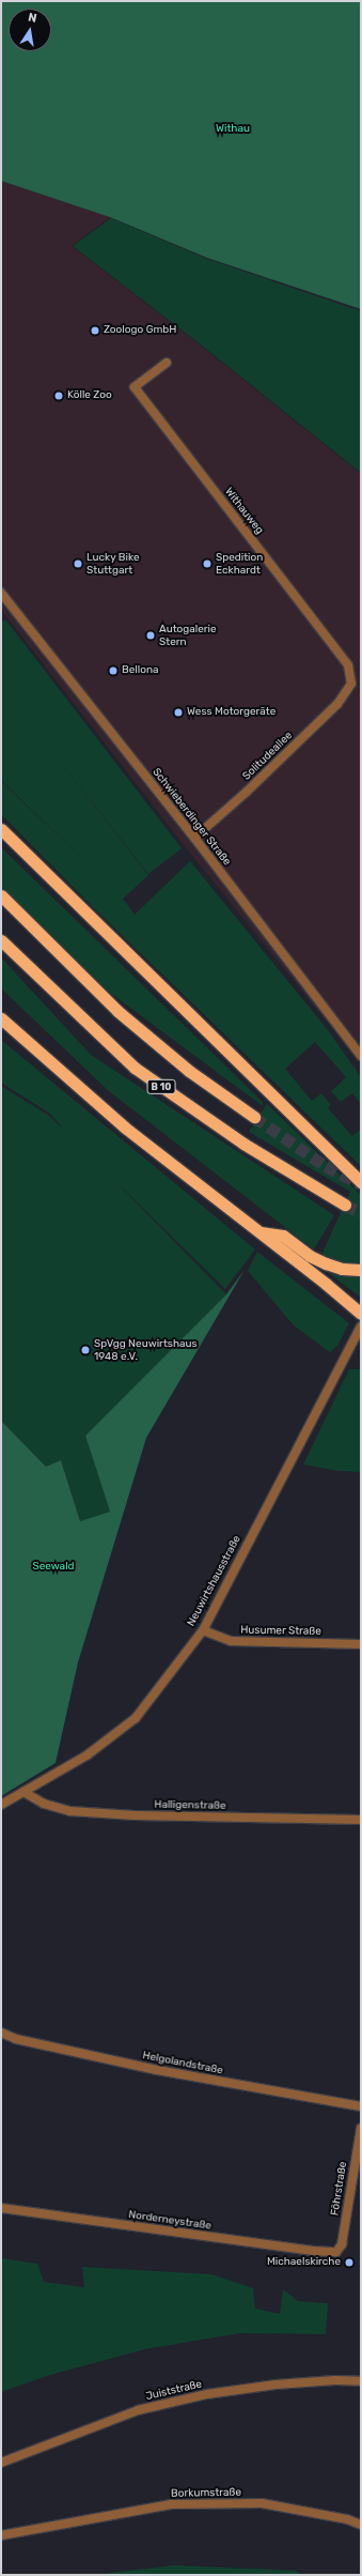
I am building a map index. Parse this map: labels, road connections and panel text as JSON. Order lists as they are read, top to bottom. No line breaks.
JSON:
{"streets":{"highway":["B 10"],"street":["Withauweg","Solitudeallee","Schwieberdinger Straße","Neuwirtshausstraße","Husumer Straße","Halligenstraße","Helgolandstraße","Föhrstraße","Norderneystraße","Juiststraße","Borkumstraße"]},"crossings":[["Withauweg","Solitudeallee"],["Solitudeallee","Schwieberdinger Straße"],["Neuwirtshausstraße","Husumer Straße"],["Neuwirtshausstraße","Halligenstraße"],["Föhrstraße","Norderneystraße"]],"parks":["Withau","Seewald"],"places":["Zoologo GmbH","Kölle Zoo","Lucky Bike Stuttgart","Spedition Eckhardt","Autogalerie Stern","Bellona","Wess Motorgeräte","SpVgg Neuwirtshaus 1948 e.V.","Michaelskirche"],"north":"top"}
